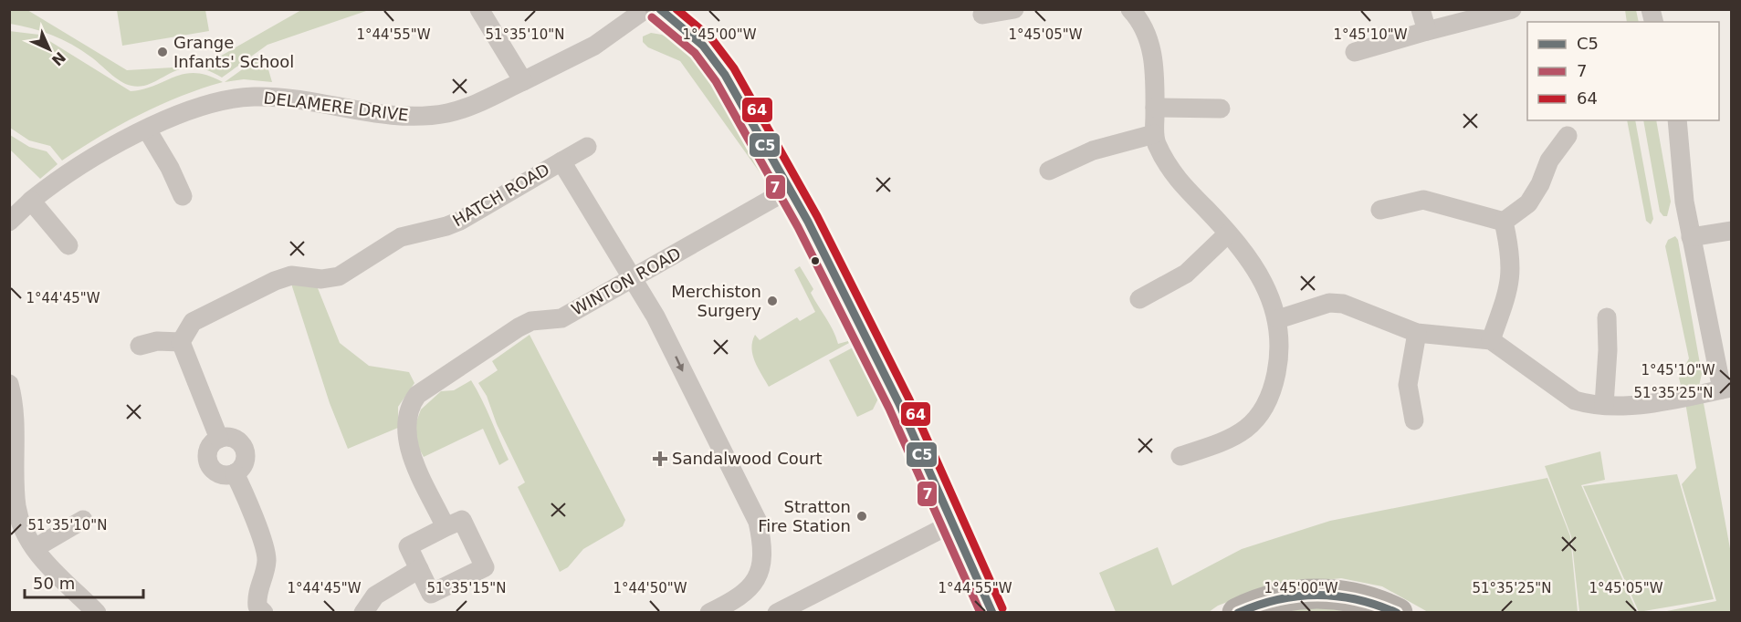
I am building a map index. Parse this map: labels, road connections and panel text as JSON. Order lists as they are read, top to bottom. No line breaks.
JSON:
{"streets":{"street":["DELAMERE DRIVE","HATCH ROAD","WINTON ROAD"]},"crossings":[["HATCH ROAD","WINTON ROAD"]],"places":{"other":["Grange Infants' School","Merchiston Surgery","Stratton Fire Station"],"health":["Sandalwood Court"]},"lines":["transit line C5","transit line 64","transit line 7"],"legend":["C5","7","64"],"scale_bar":"50 m","north":"bottom right","coordinates":["1°44'55\"W","51°35'10\"N","1°45'00\"W","1°45'05\"W","1°45'10\"W","1°44'45\"W","51°35'25\"N","51°35'15\"N","1°44'50\"W"]}
